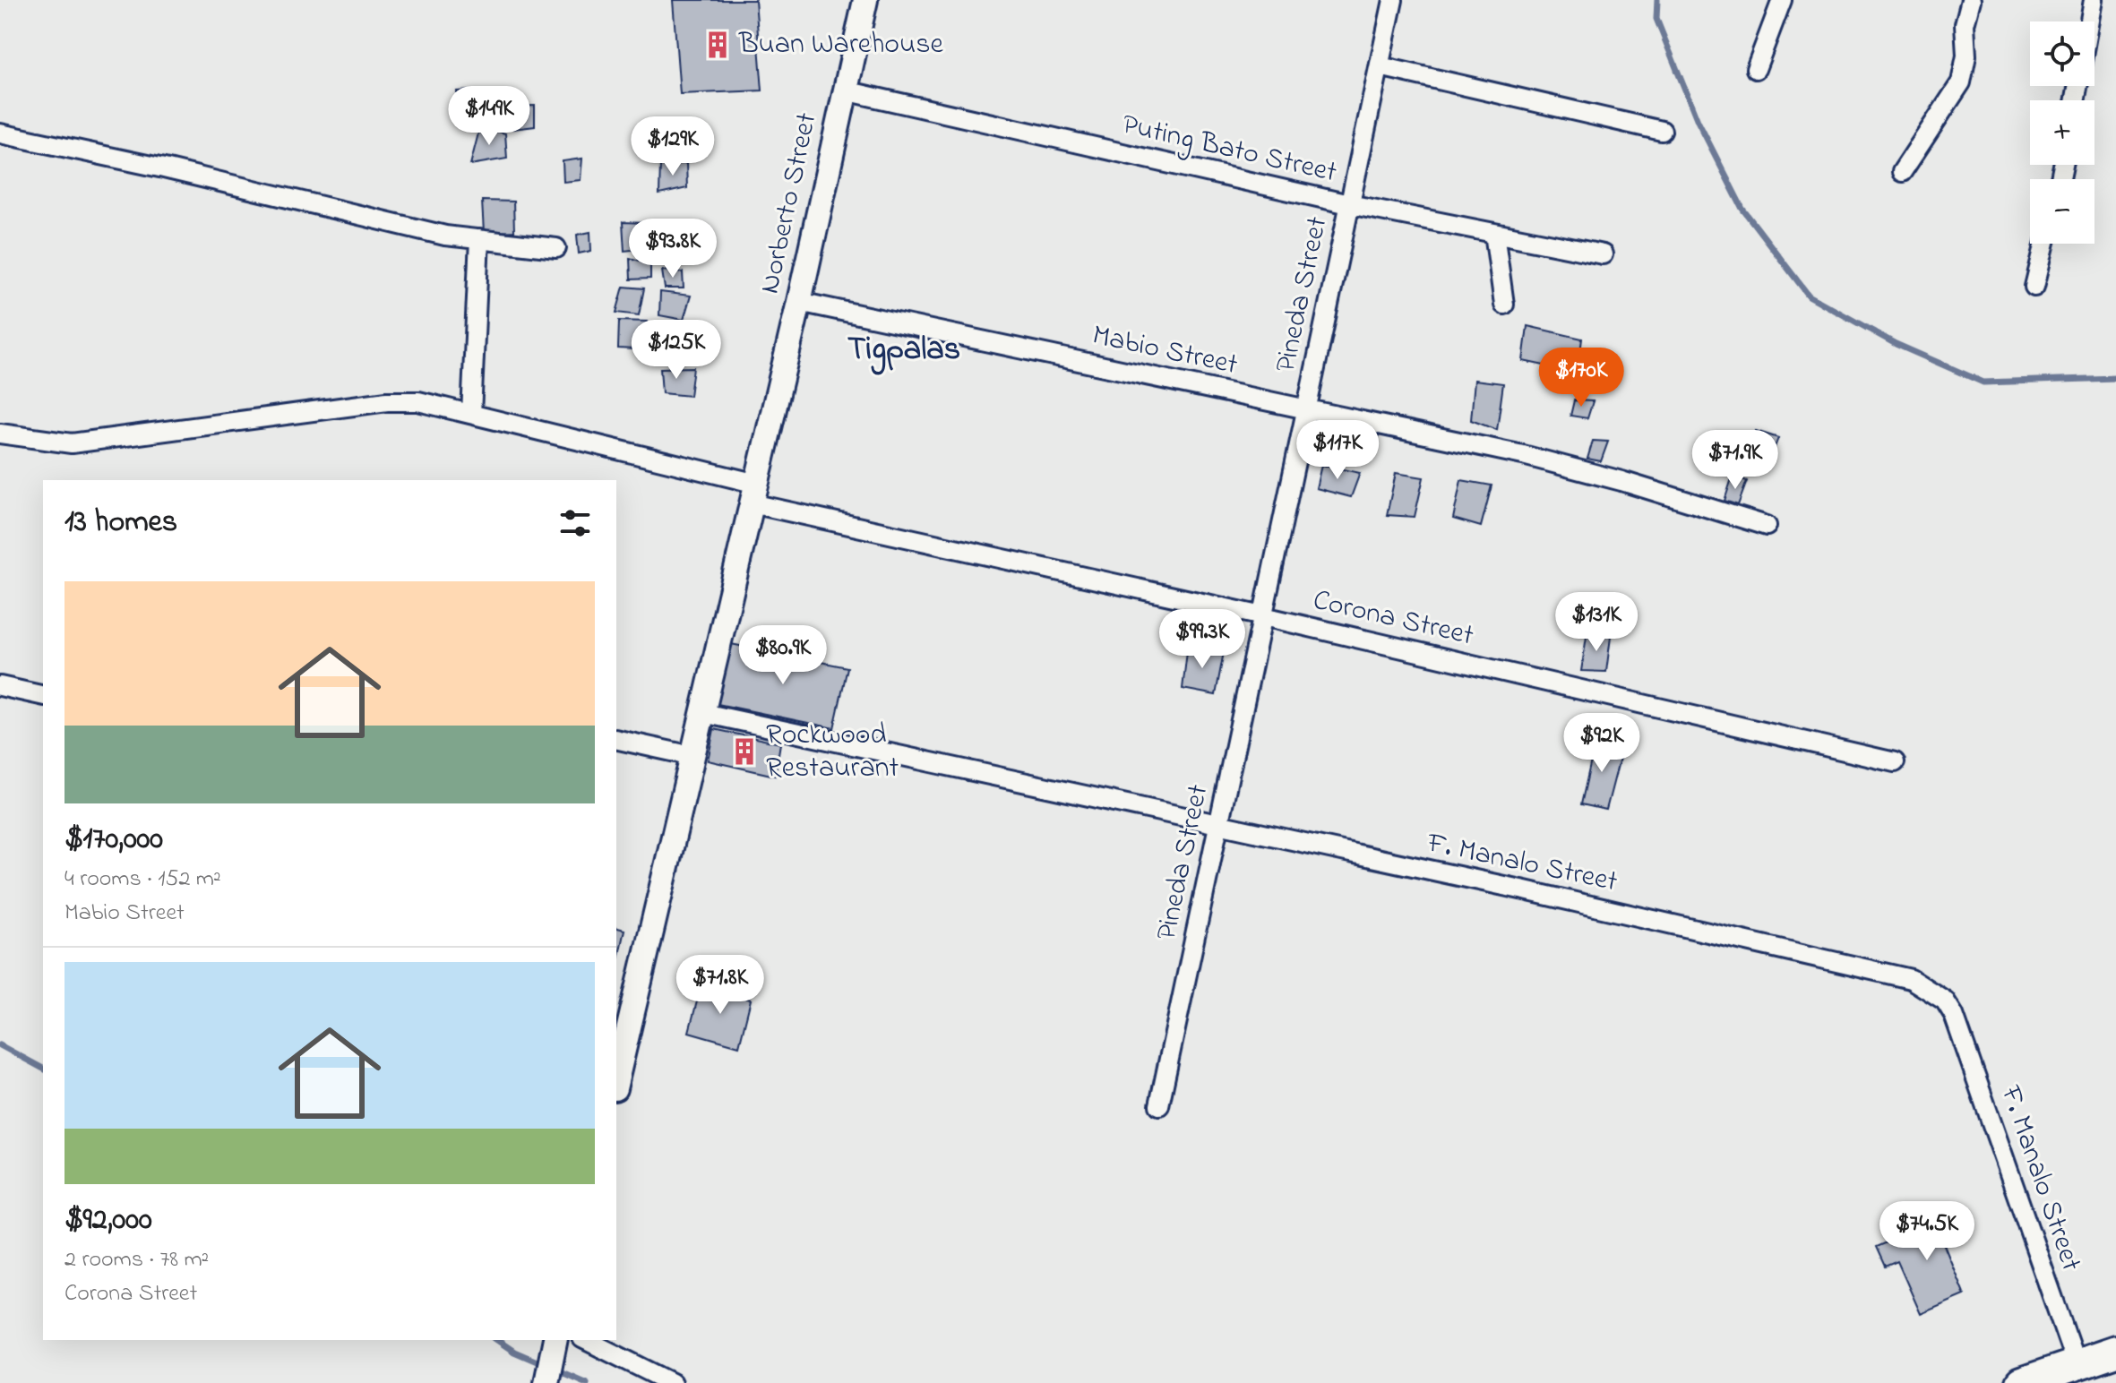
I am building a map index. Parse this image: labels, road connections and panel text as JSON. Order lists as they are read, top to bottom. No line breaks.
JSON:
{"streets":{"main road":["Norberto Street"],"street":["Puting Bato Street","Pineda Street","Mabio Street","Corona Street","F. Manalo Street"]},"crossings":[["Puting Bato Street","Norberto Street"],["Puting Bato Street","Pineda Street"],["Norberto Street","Mabio Street"],["Norberto Street","Corona Street"],["Norberto Street","F. Manalo Street"],["Pineda Street","Mabio Street"],["Pineda Street","Corona Street"],["Pineda Street","F. Manalo Street"]],"districts":["Tigpalas"],"places":{"building":["Buan Warehouse","Rockwood Restaurant"]},"page":{"map_buttons":["+","−"],"price":["$149K","$129K","$93.8K","$125K","$170K","$117K","$71.9K","$131K","$99.3K","$80.9K","$92K","$71.8K","$74.5K"],"heading":"13 homes","list":[{"name":"$170,000","note":"4 rooms · 152 m² · Mabio Street"},{"name":"$92,000","note":"2 rooms · 78 m² · Corona Street"}]}}
